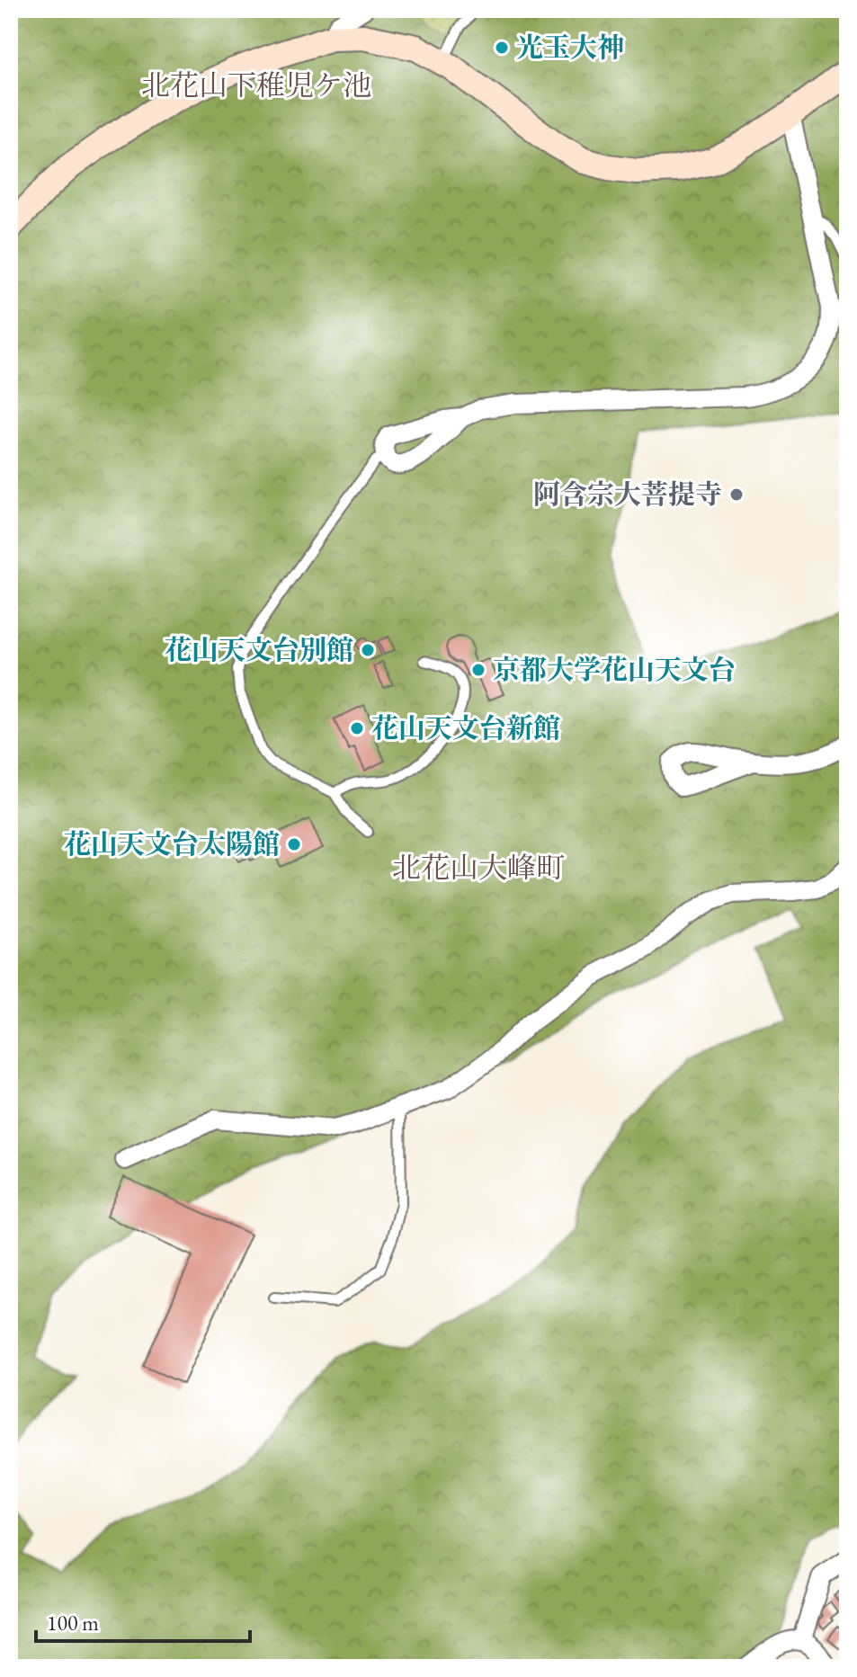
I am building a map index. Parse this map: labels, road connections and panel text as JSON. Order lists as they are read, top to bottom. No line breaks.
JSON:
{"districts":["北花山下稚児ケ池","北花山大峰町"],"places":["光玉大神","阿含宗大菩提寺","花山天文台別館","京都大学花山天文台","花山天文台新館","花山天文台太陽館"],"scale_bar":"100 m"}
